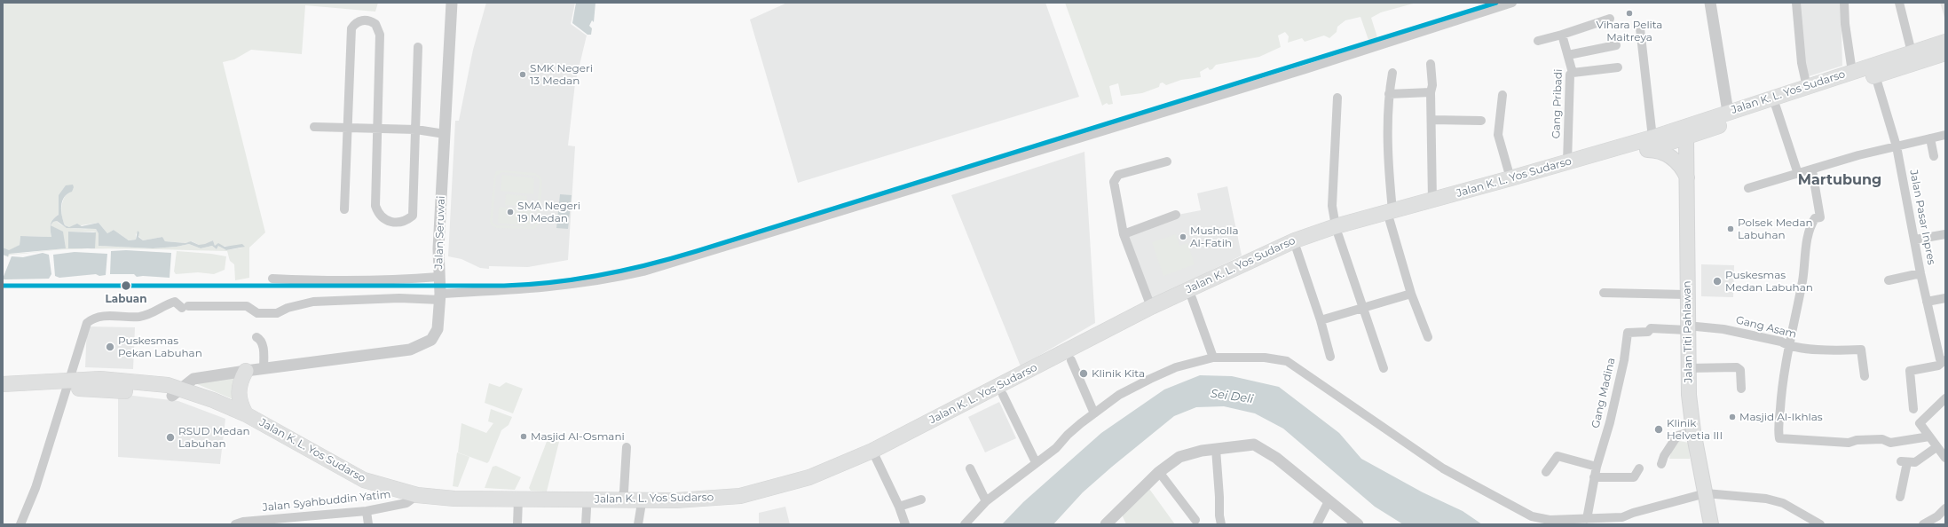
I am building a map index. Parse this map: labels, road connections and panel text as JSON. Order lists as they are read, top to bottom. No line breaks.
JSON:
{"streets":{"highway":["Jalan K. L. Yos Sudarso"],"main road":["Jalan Titi Pahlawan"],"street":["Gang Pribadi","Jalan Pasar Inpres","Jalan Seruwai","Gang Asam","Gang Madina","Jalan Syahbuddin Yatim"]},"crossings":[["Jalan K. L. Yos Sudarso","Gang Pribadi"],["Jalan K. L. Yos Sudarso","Jalan Pasar Inpres"],["Jalan K. L. Yos Sudarso","Jalan Seruwai"],["Jalan K. L. Yos Sudarso","Jalan Titi Pahlawan"],["Jalan K. L. Yos Sudarso","Jalan Syahbuddin Yatim"],["Gang Asam","Jalan Titi Pahlawan"],["Gang Asam","Gang Madina"],["Jalan Titi Pahlawan","Gang Madina"]],"districts":["Martubung"],"water":["Sei Deli"],"places":["Vihara Pelita Maitreya","SMK Negeri 13 Medan","SMA Negeri 19 Medan","Polsek Medan Labuhan","Musholla Al-Fatih","Puskesmas Medan Labuhan","Labuan","Puskesmas Pekan Labuhan","Klinik Kita","Masjid Al-Ikhlas","Klinik Helvetia III","Masjid Al-Osmani","RSUD Medan Labuhan"]}
